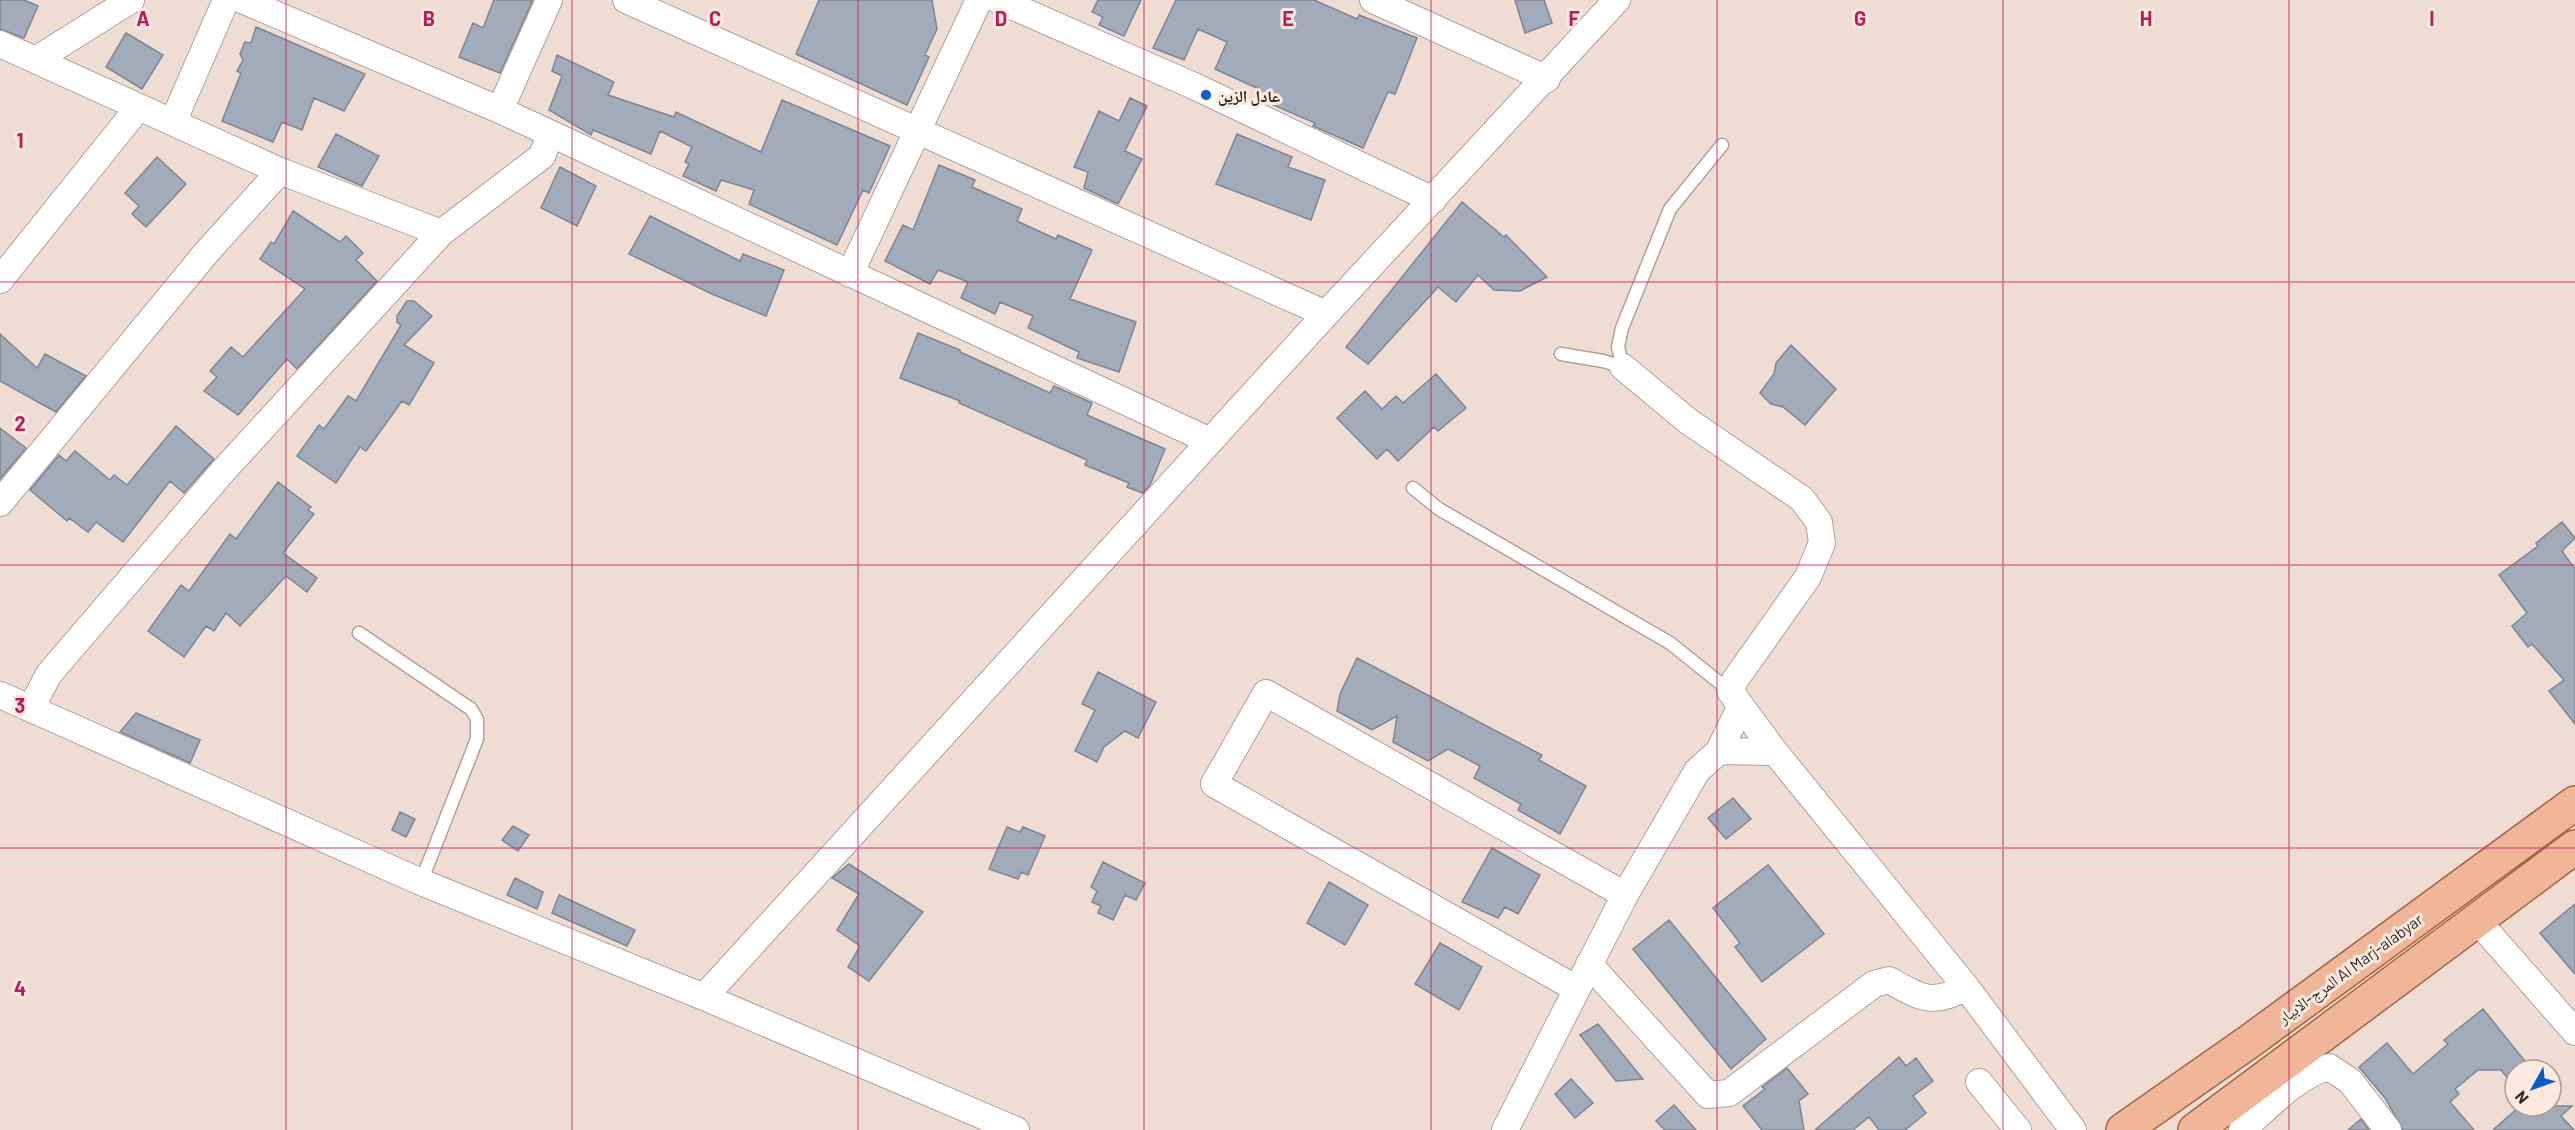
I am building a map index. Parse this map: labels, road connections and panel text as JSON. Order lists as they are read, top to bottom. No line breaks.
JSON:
{"streets":{"main road":["المرج-الابيار Al Marj-alabyar"]},"places":["عادل الزين"],"north":"bottom left","grid":{"columns":["A","B","C","D","E","F","G","H","I"],"rows":["1","2","3","4"]}}
